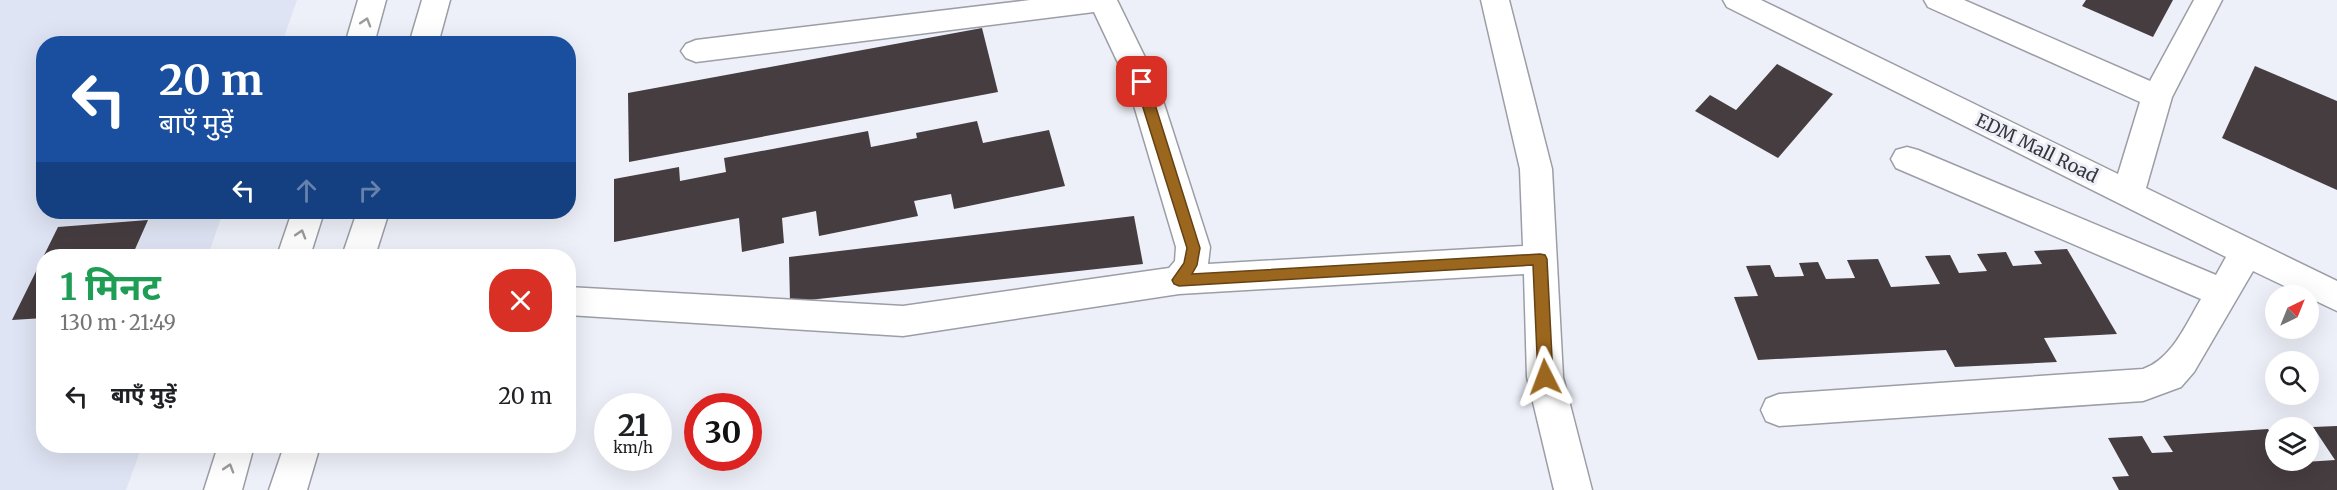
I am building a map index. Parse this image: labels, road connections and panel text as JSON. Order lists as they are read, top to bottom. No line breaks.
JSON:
{"streets":{"street":["EDM Mall Road"]},"north":"top right","page":{"turn":["20 m","बाएँ मुड़ें"],"heading":["1 मिनट","130 m · 21:49"],"list":[{"name":"बाएँ मुड़ें","value":"20 m"}],"speed":"21 km/h","limit":"30"}}
